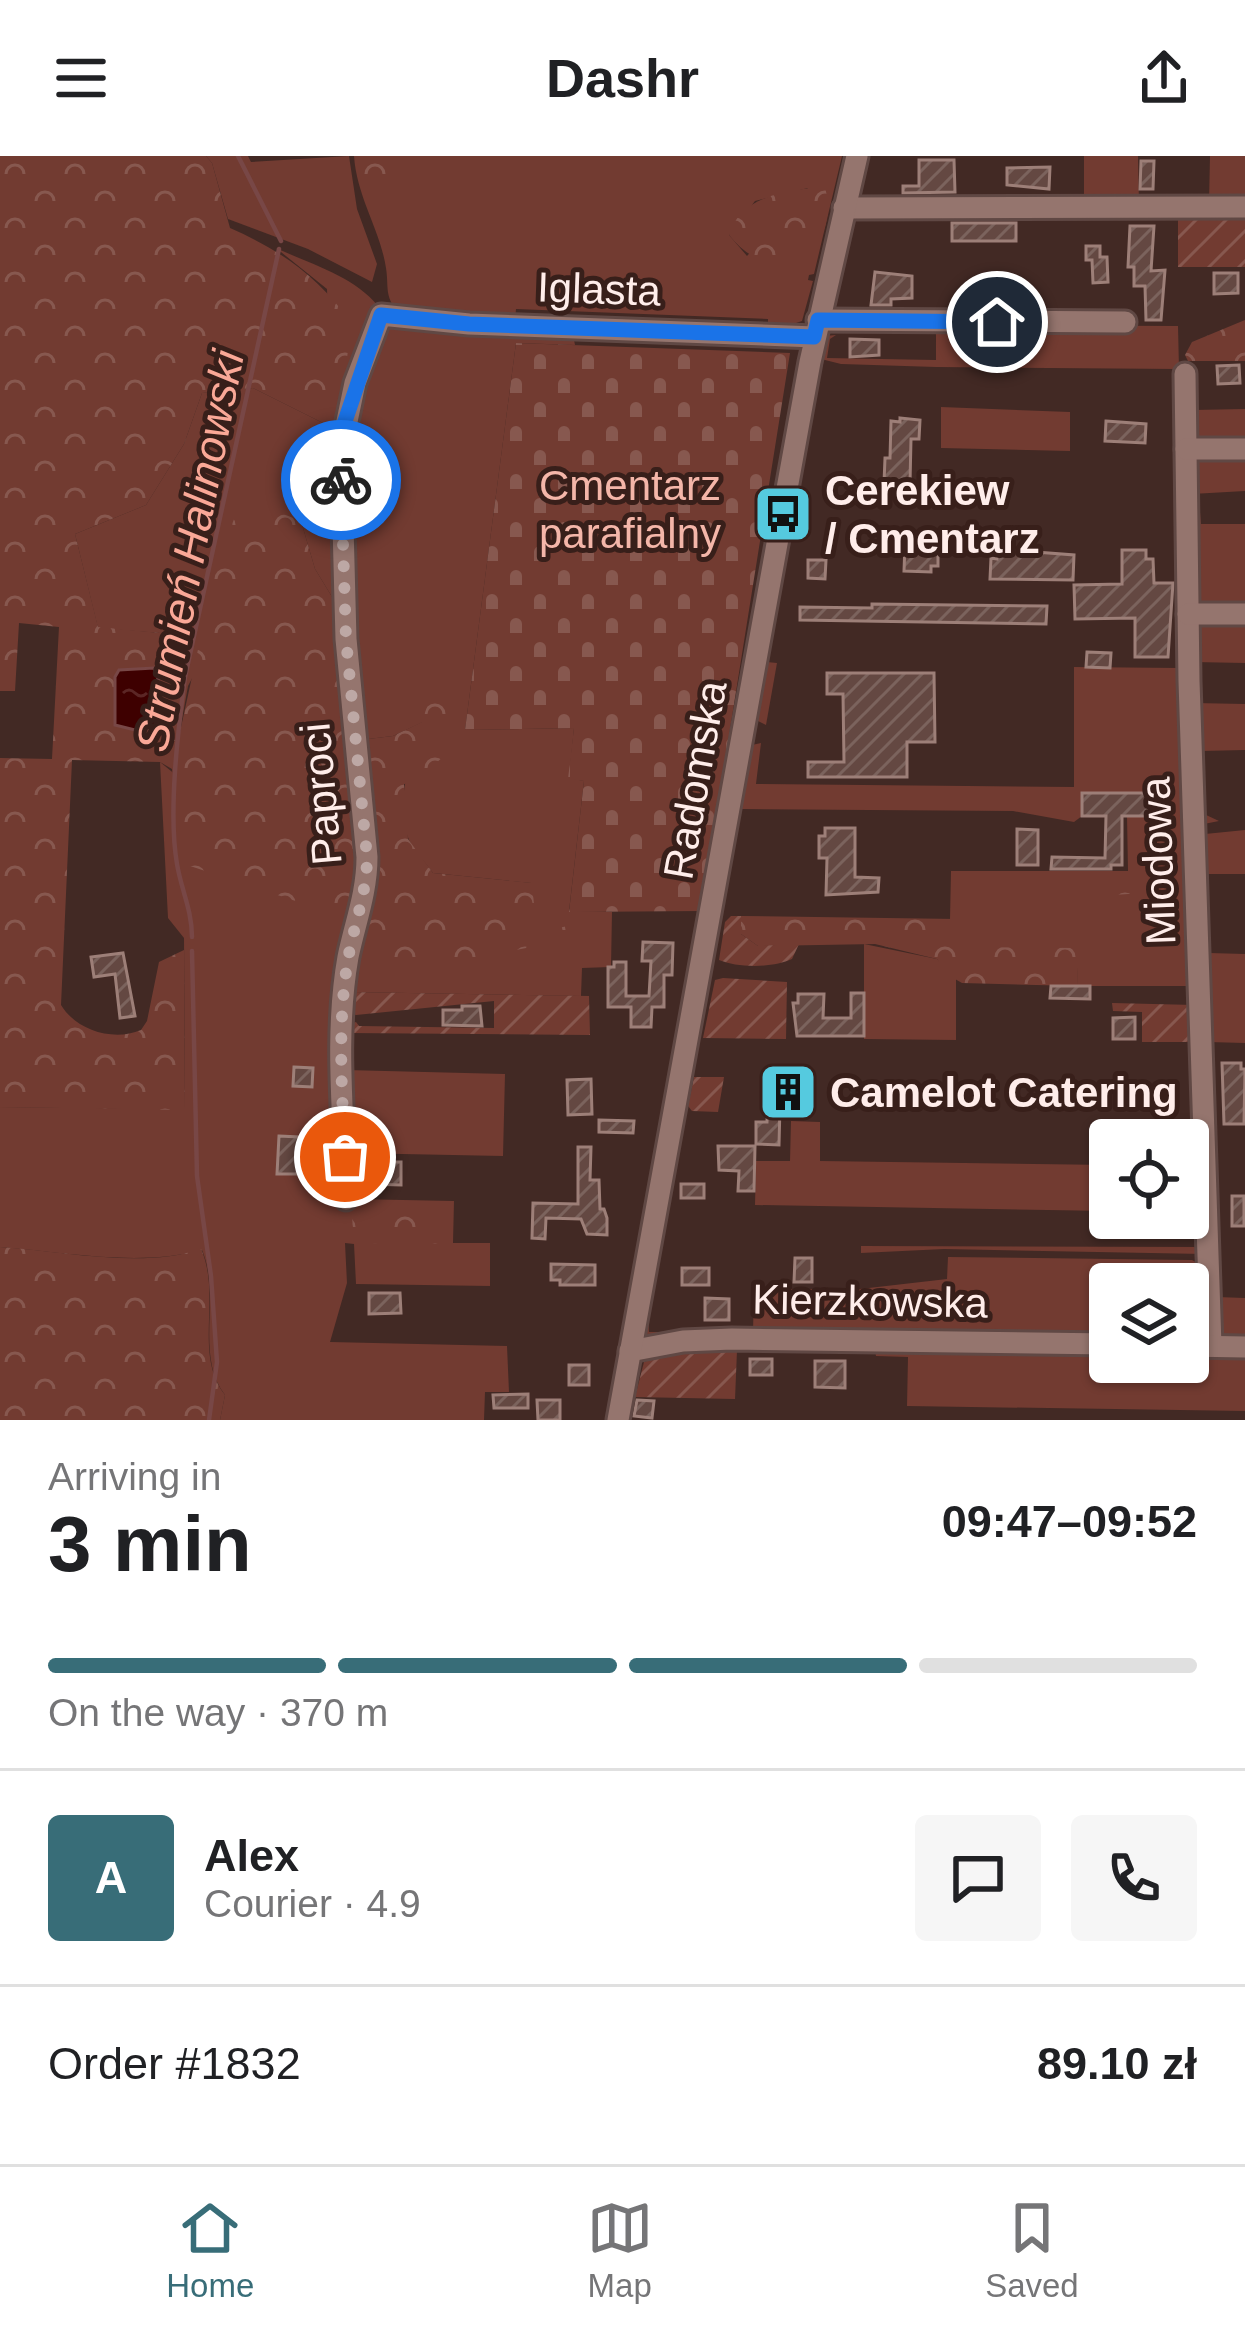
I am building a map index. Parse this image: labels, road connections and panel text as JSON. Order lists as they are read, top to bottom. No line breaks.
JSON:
{"streets":{"street":["Iglasta","Radomska","Paproci","Miodowa","Kierzkowska"]},"crossings":[["Iglasta","Radomska"],["Iglasta","Paproci"],["Radomska","Kierzkowska"]],"water":["Strumień Halinowski"],"parks":["Cmentarz parafialny"],"places":{"bus stop":["Cerekiew / Cmentarz"],"building":["Camelot Catering"]},"page":{"header":"Dashr","heading":["3 min","Arriving in","09:47–09:52"],"panel":["Alex","Courier · 4.9","Order #1832","89.10 zł"],"bar":"On the way · 370 m","round":"A","tabs":["Home","Map","Saved"]}}
